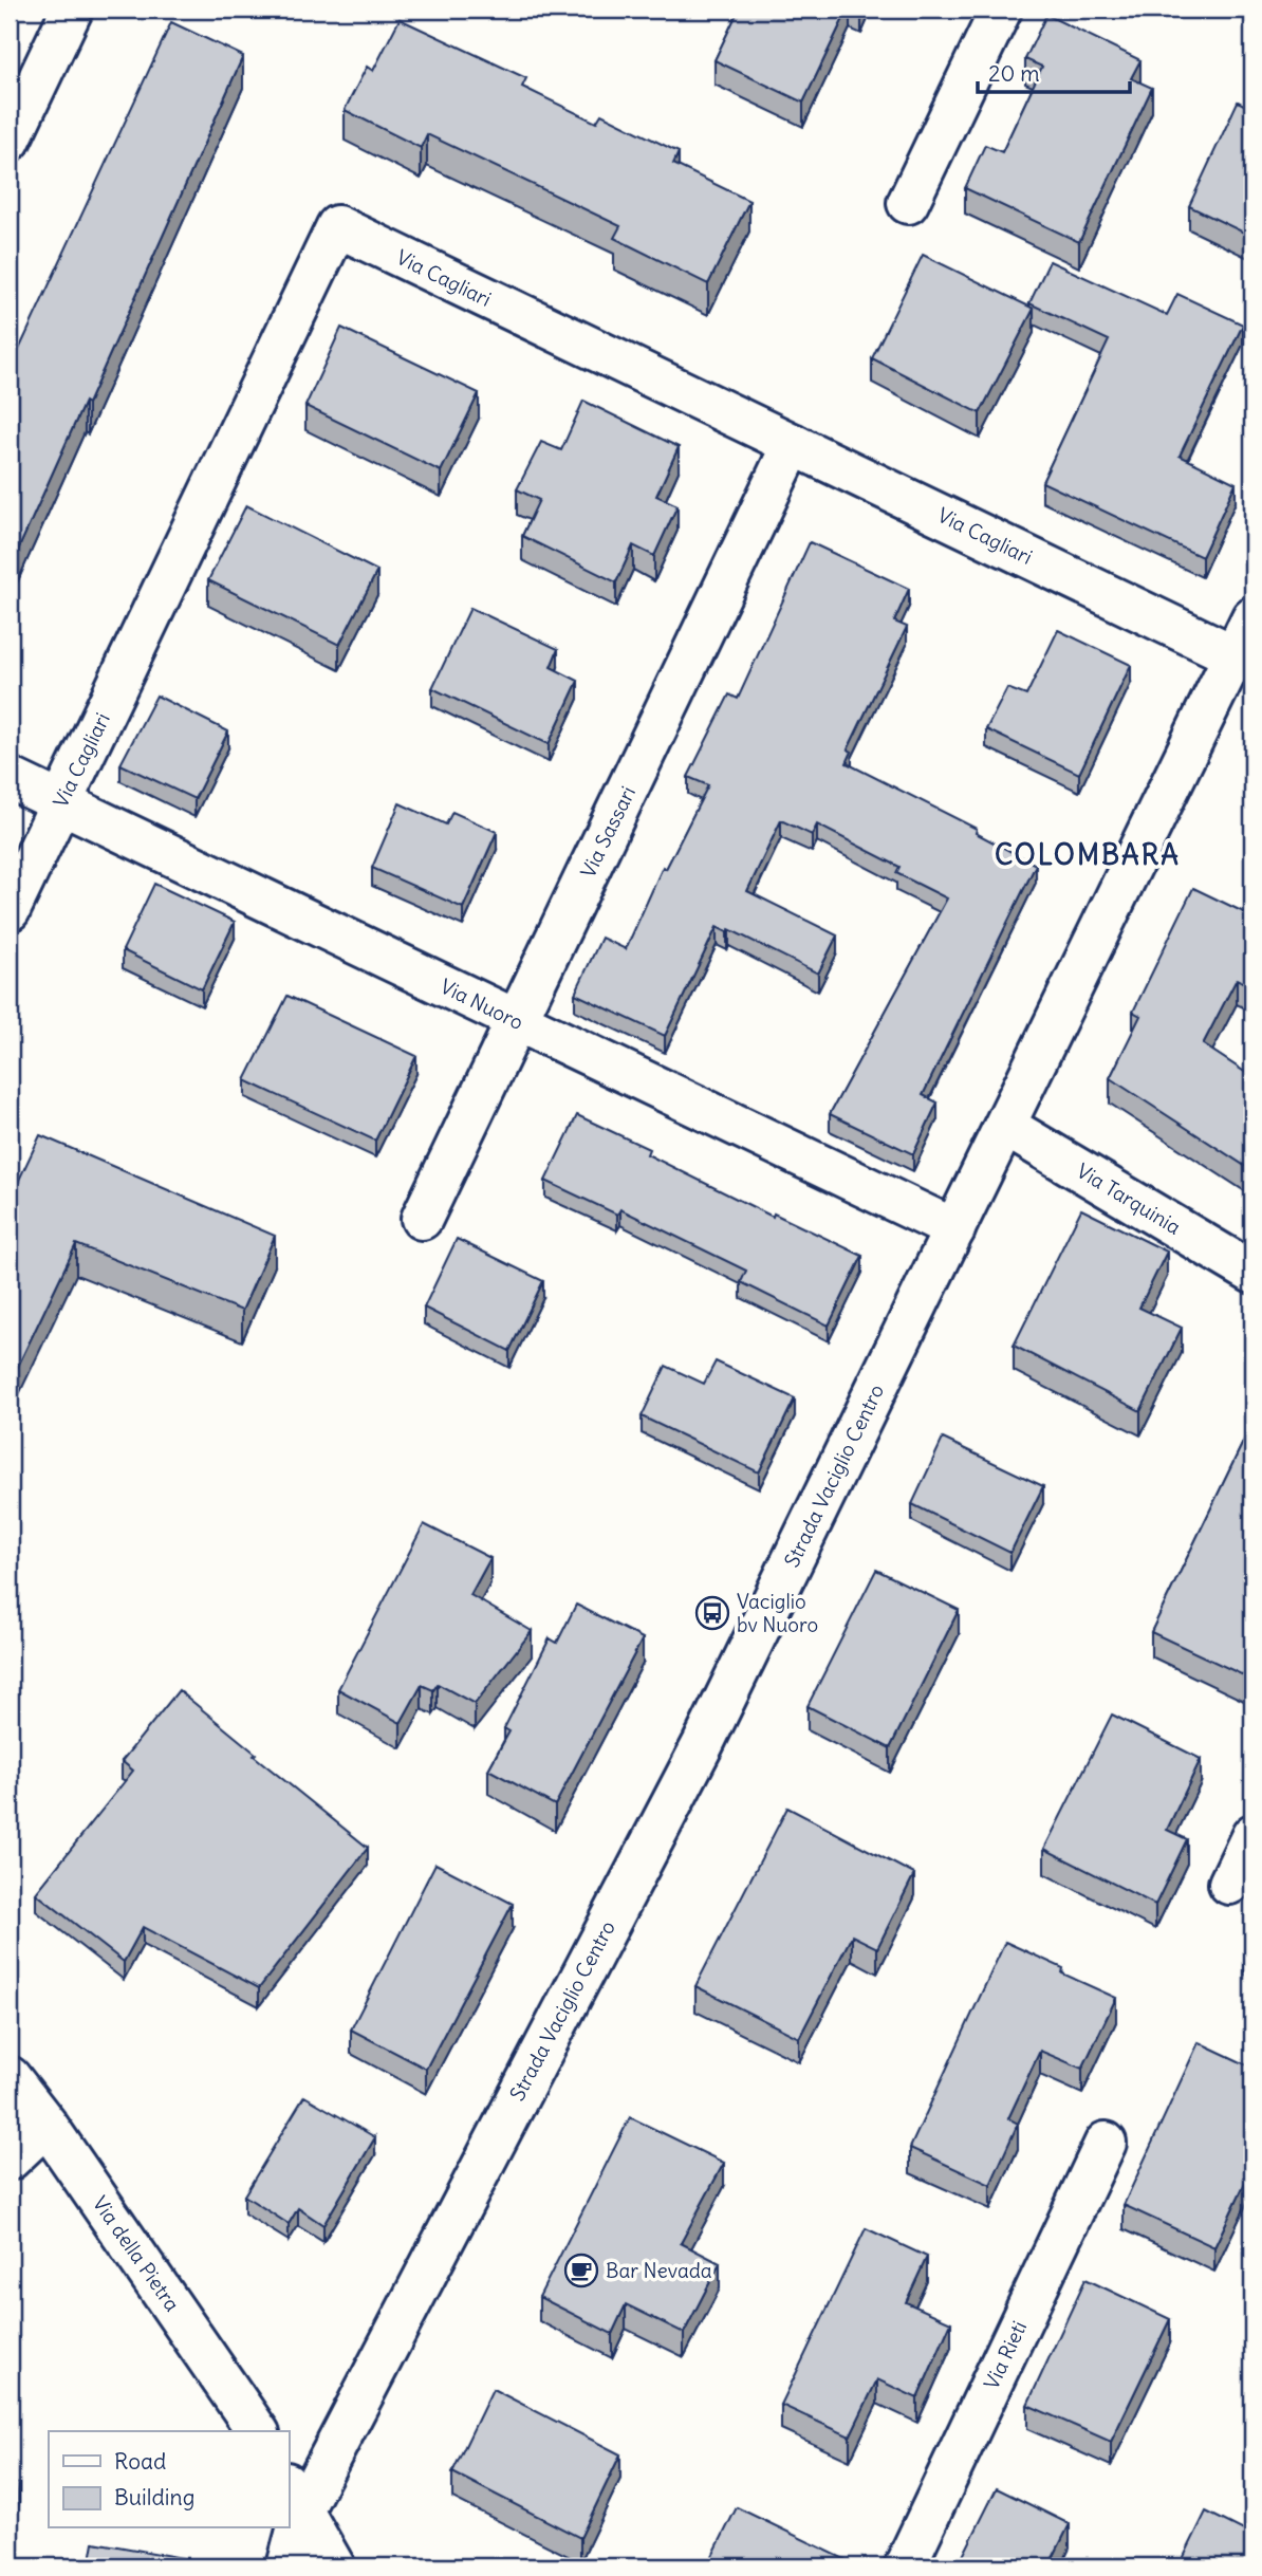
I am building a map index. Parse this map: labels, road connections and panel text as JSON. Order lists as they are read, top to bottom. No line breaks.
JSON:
{"streets":{"street":["Via Cagliari","Via Sassari","Via Nuoro","Via Tarquinia","Strada Vaciglio Centro","Via della Pietra","Via Rieti"]},"crossings":[["Via Cagliari","Via Sassari"],["Via Cagliari","Via Nuoro"],["Via Cagliari","Strada Vaciglio Centro"],["Via Sassari","Via Nuoro"],["Via Nuoro","Strada Vaciglio Centro"],["Via Tarquinia","Strada Vaciglio Centro"]],"districts":["COLOMBARA"],"places":{"bus stop":["Vaciglio bv Nuoro"],"cafe":["Bar Nevada"]},"legend":["Road","Building"],"scale_bar":"20 m"}
